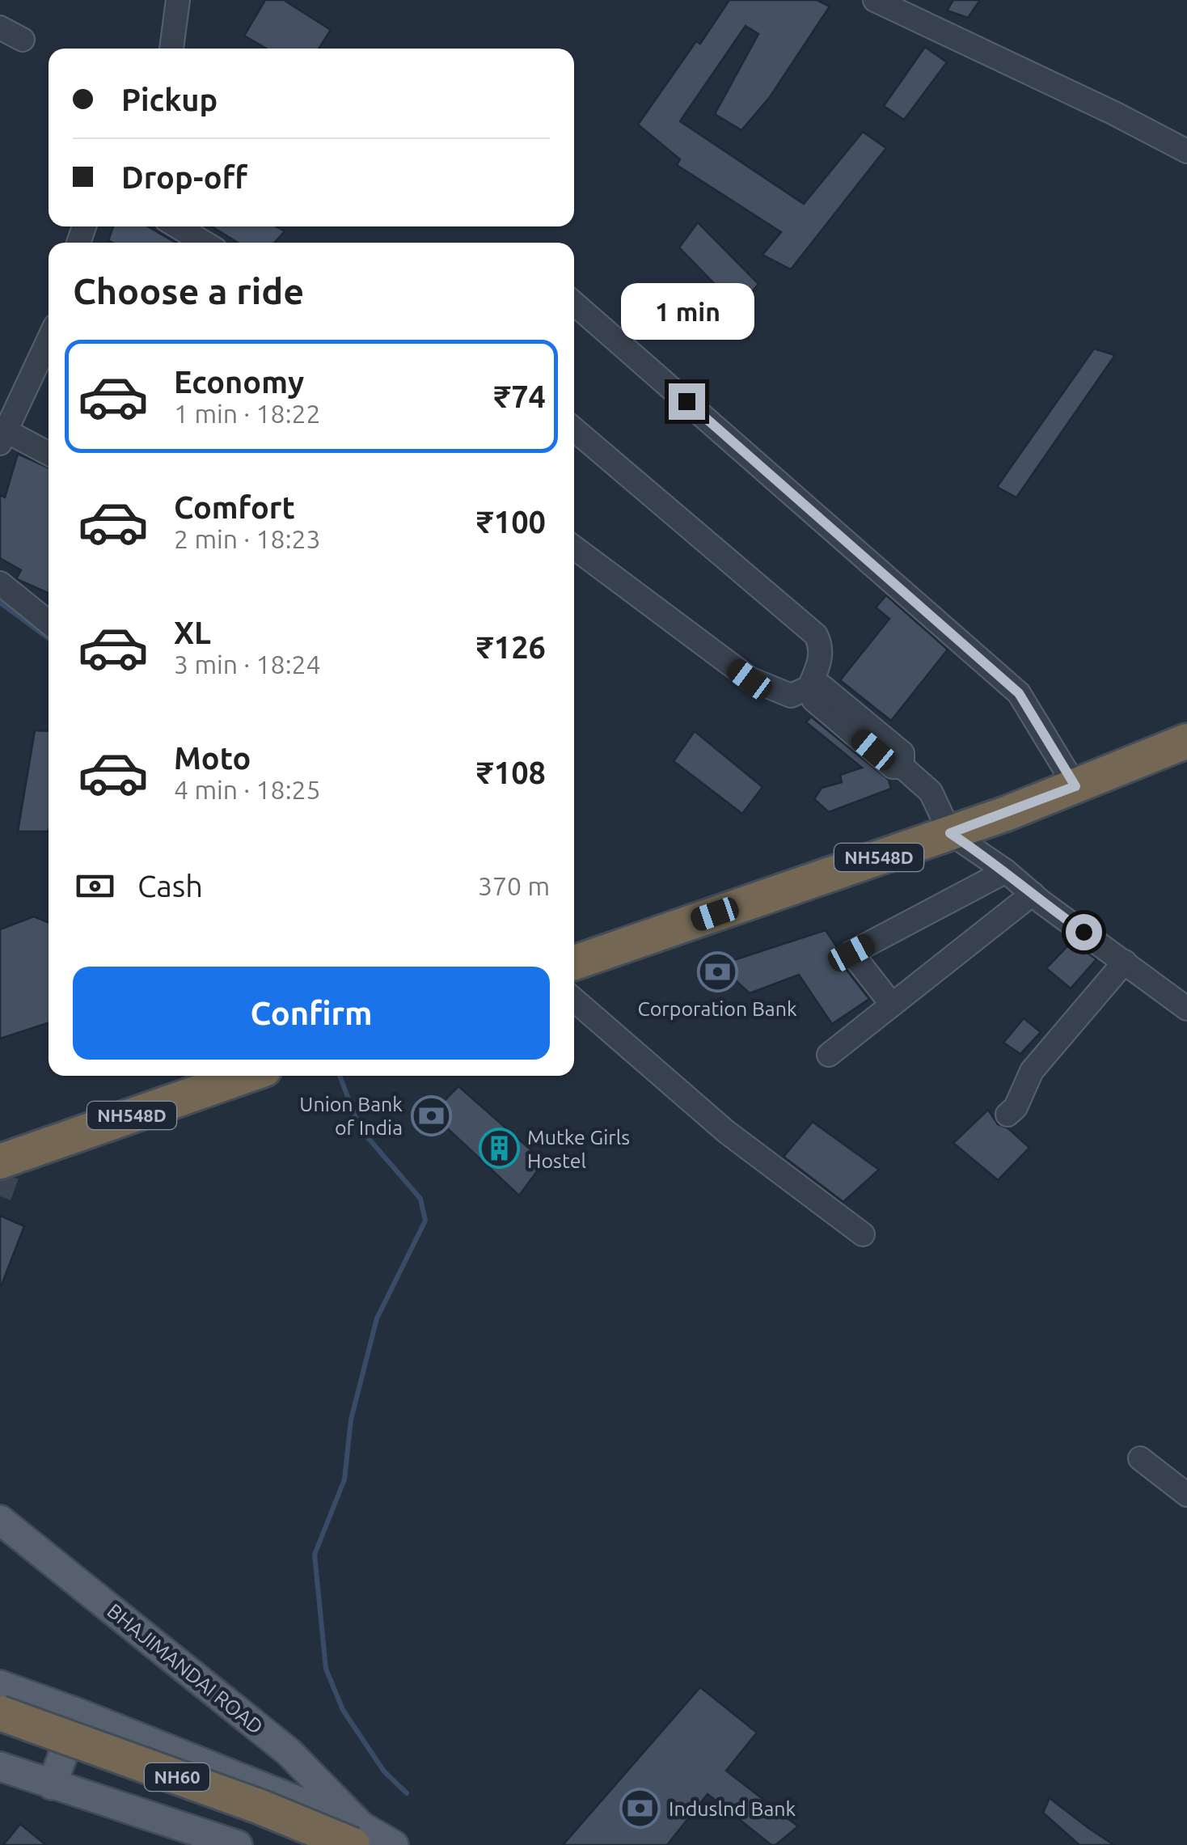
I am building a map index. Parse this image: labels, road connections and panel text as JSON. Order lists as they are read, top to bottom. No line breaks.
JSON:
{"streets":{"highway":["NH548D","NH60"],"main road":["BHAJIMANDAI ROAD"]},"crossings":[["BHAJIMANDAI ROAD","NH60"]],"places":{"bank":["Corporation Bank","Union Bank of India","Induslnd Bank"],"building":["Mutke Girls Hostel"]},"page":{"banner":["Pickup","Drop-off"],"heading":"Choose a ride","bubble":"1 min","list":[{"name":"Economy","note":"1 min · 18:22","value":"₹74"},{"name":"Comfort","note":"2 min · 18:23","value":"₹100"},{"name":"XL","note":"3 min · 18:24","value":"₹126"},{"name":"Moto","note":"4 min · 18:25","value":"₹108"}],"pay":["Cash","370 m"],"buttons":"Confirm"}}
